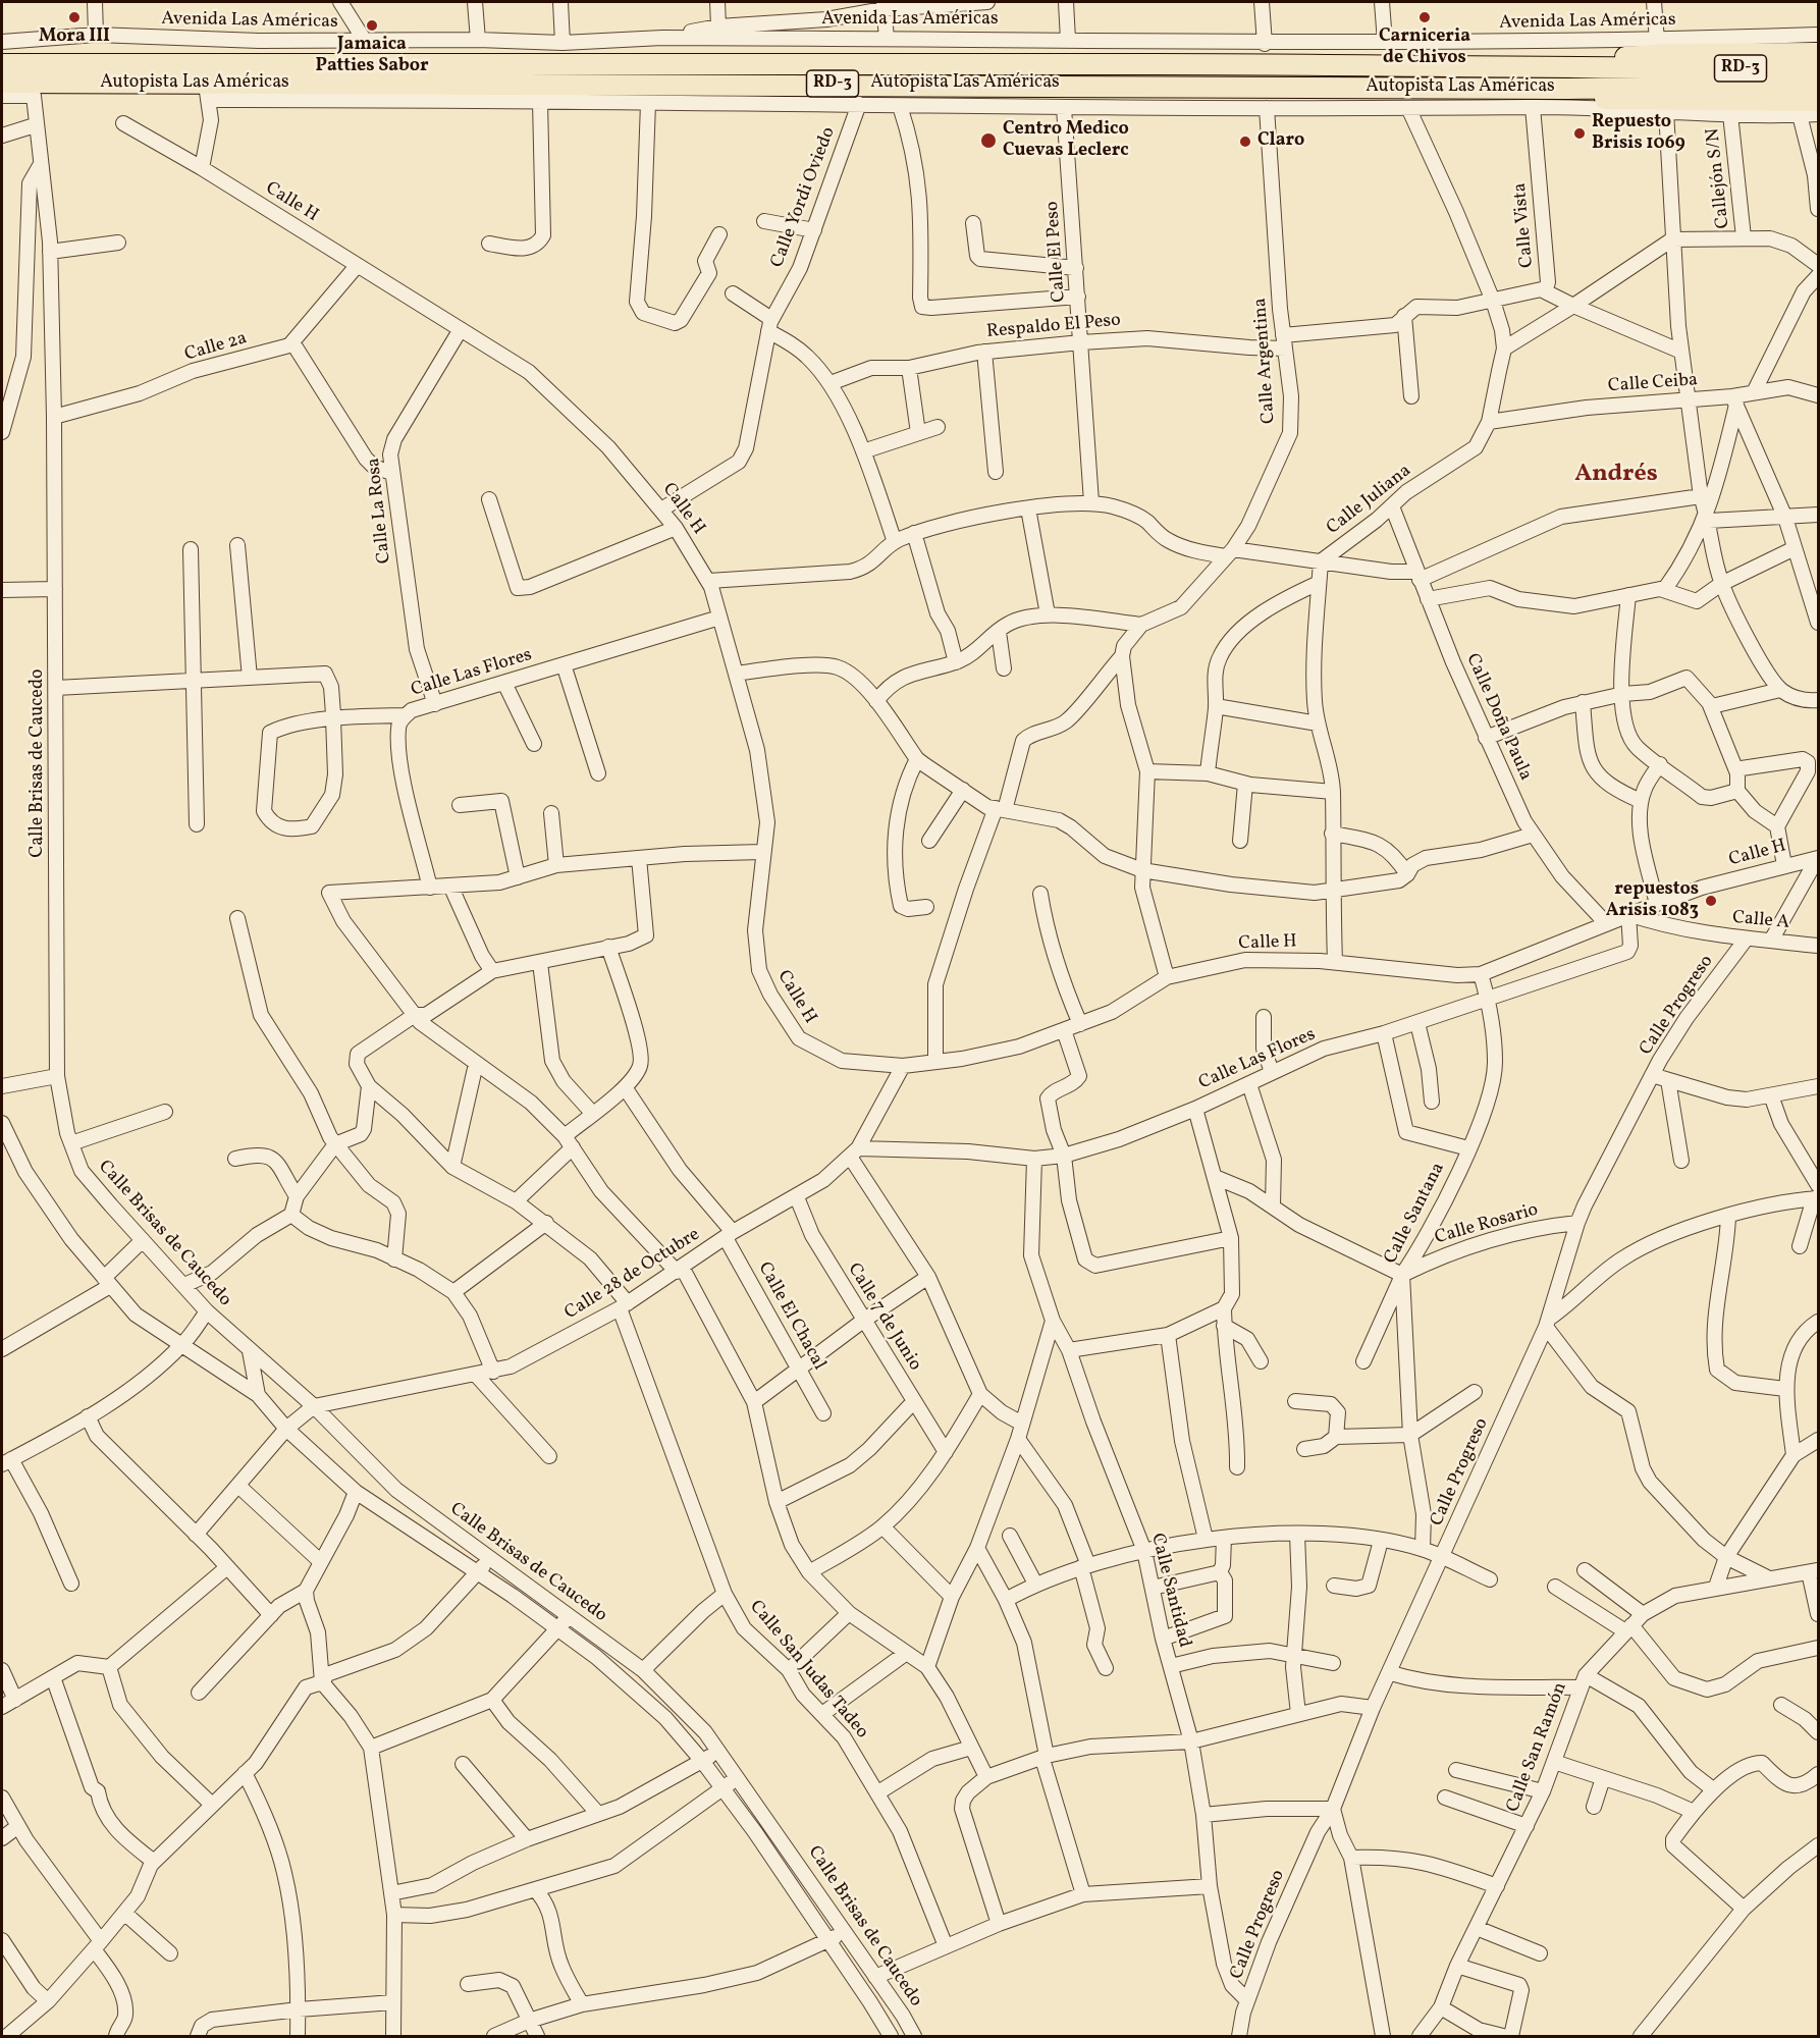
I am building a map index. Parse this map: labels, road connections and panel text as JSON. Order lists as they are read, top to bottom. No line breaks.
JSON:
{"streets":{"highway":["RD-3","Autopista Las Américas"],"street":["Avenida Las Américas","Callejón S/N","Calle Yordi Oviedo","Calle H","Calle Vista","Calle El Peso","Respaldo El Peso","Calle 2a","Calle Argentina","Calle Ceiba","Calle Juliana","Calle La Rosa","Calle Las Flores","Calle Doña Paula","Calle Brisas de Caucedo","Calle A","Calle Progreso","Calle Santana","Calle Rosario","Calle 28 de Octubre","Calle El Chacal","Calle 7 de Junio","Calle Santidad","Calle San Judas Tadeo","Calle San Ramón"]},"crossings":[["Calle Yordi Oviedo","Calle H"],["Calle H","Calle Juliana"],["Calle H","Calle La Rosa"],["Calle H","Calle Las Flores"],["Calle H","Calle Doña Paula"],["Calle H","Calle A"],["Calle H","Calle Santana"],["Calle H","Calle 28 de Octubre"],["Calle Vista","Respaldo El Peso"],["Calle Vista","Calle Argentina"],["Calle Vista","Calle Juliana"],["Calle El Peso","Respaldo El Peso"],["Respaldo El Peso","Calle Argentina"],["Calle 2a","Calle Brisas de Caucedo"],["Calle Ceiba","Calle Juliana"],["Calle Juliana","Calle Doña Paula"],["Calle La Rosa","Calle Las Flores"],["Calle Las Flores","Calle A"],["Calle Las Flores","Calle Santana"],["Calle Las Flores","Calle 28 de Octubre"],["Calle Las Flores","Calle Santidad"],["Calle Brisas de Caucedo","Calle 28 de Octubre"],["Calle A","Calle Progreso"],["Calle Progreso","Calle Rosario"],["Calle Progreso","Calle Santidad"],["Calle Santana","Calle Rosario"],["Calle 28 de Octubre","Calle El Chacal"],["Calle 28 de Octubre","Calle 7 de Junio"],["Calle 28 de Octubre","Calle San Judas Tadeo"]],"districts":["Andrés"],"places":["Mora III","Carniceria de Chivos","Jamaica Patties Sabor","Repuesto Brisis 1069","Centro Medico Cuevas Leclerc","Claro","repuestos Arisis 1083"]}
